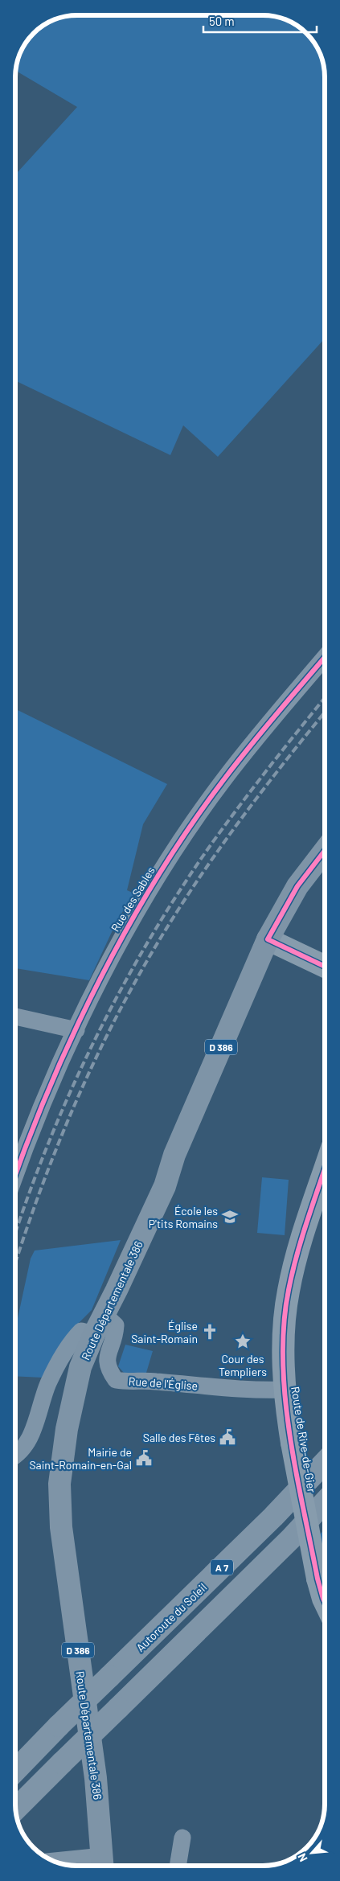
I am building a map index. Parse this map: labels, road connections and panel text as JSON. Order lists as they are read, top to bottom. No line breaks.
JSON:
{"streets":{"highway":["A 7","Autoroute du Soleil"],"main road":["D 386","Route Départementale 386","Route de Rive-de-Gier"],"street":["Rue des Sables","Rue de l'Église"]},"crossings":[["Route Départementale 386","Rue de l'Église"],["Rue de l'Église","Route de Rive-de-Gier"]],"places":{"school or university":["École les P'tits Romains"],"church":["Église Saint-Romain"],"place":["Cour des Templiers"],"public building":["Salle des Fêtes","Mairie de Saint-Romain-en-Gal"]},"scale_bar":"50 m","north":"bottom left"}
